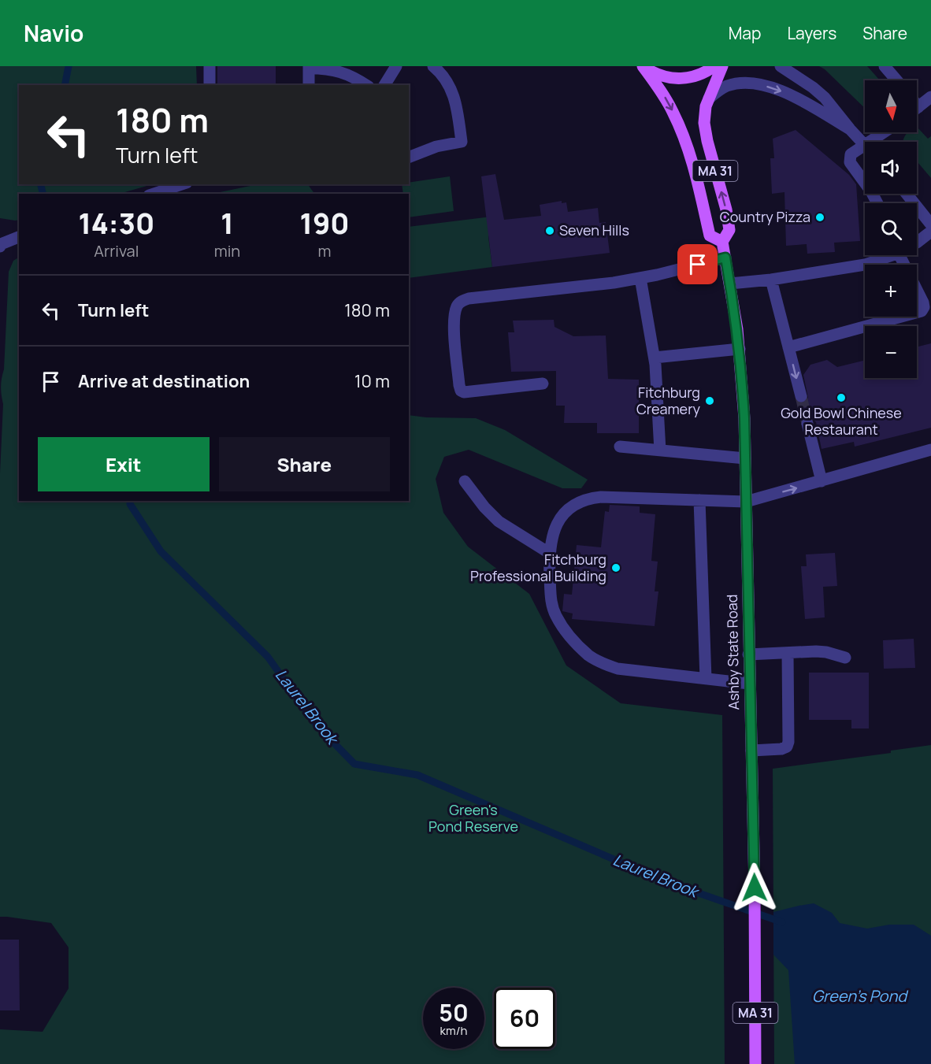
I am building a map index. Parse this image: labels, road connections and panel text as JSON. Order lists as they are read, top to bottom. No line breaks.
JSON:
{"streets":{"main road":["MA 31","Ashby State Road"]},"water":["Laurel Brook","Green's Pond"],"parks":["Green's Pond Reserve"],"places":["Country Pizza","Seven Hills","Gold Bowl Chinese Restaurant","Fitchburg Creamery","Fitchburg Professional Building"],"north":"bottom","page":{"header":"Navio","nav":["Map","Layers","Share"],"map_buttons":["+","−"],"turn":["180 m","Turn left"],"eta":["14:30","Arrival","1","min","190","m"],"list":[{"name":"Turn left","value":"180 m"},{"name":"Arrive at destination","value":"10 m"}],"buttons":["Exit","Share"],"speed":"50 km/h","limit":"60"}}
